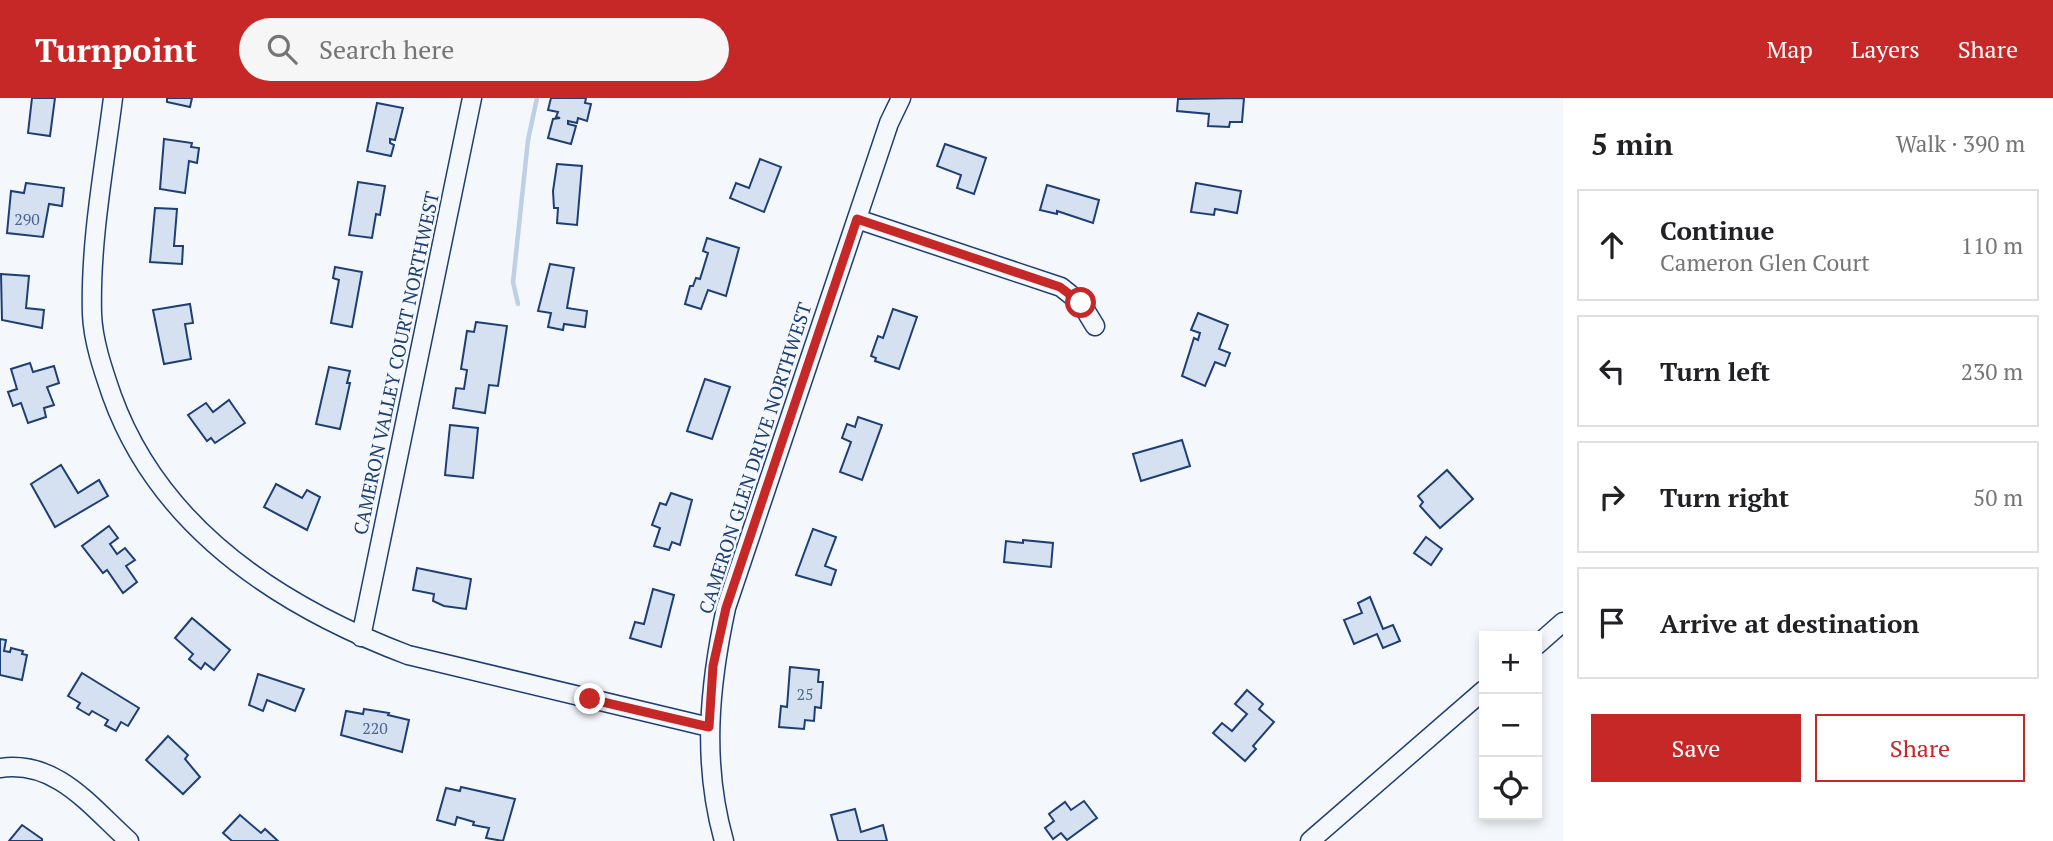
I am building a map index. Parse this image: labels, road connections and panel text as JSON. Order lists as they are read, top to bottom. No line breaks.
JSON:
{"streets":{"street":["CAMERON VALLEY COURT NORTHWEST","CAMERON GLEN DRIVE NORTHWEST"]},"house_numbers":["290","25","220"],"page":{"header":"Turnpoint","search":"Search here","nav":["Map","Layers","Share"],"heading":["5 min","Walk · 390 m"],"list":[["Continue","Cameron Glen Court","110 m"],["Turn left","230 m"],["Turn right","50 m"],"Arrive at destination"],"map_buttons":["+","−"],"buttons":["Save","Share"]}}
